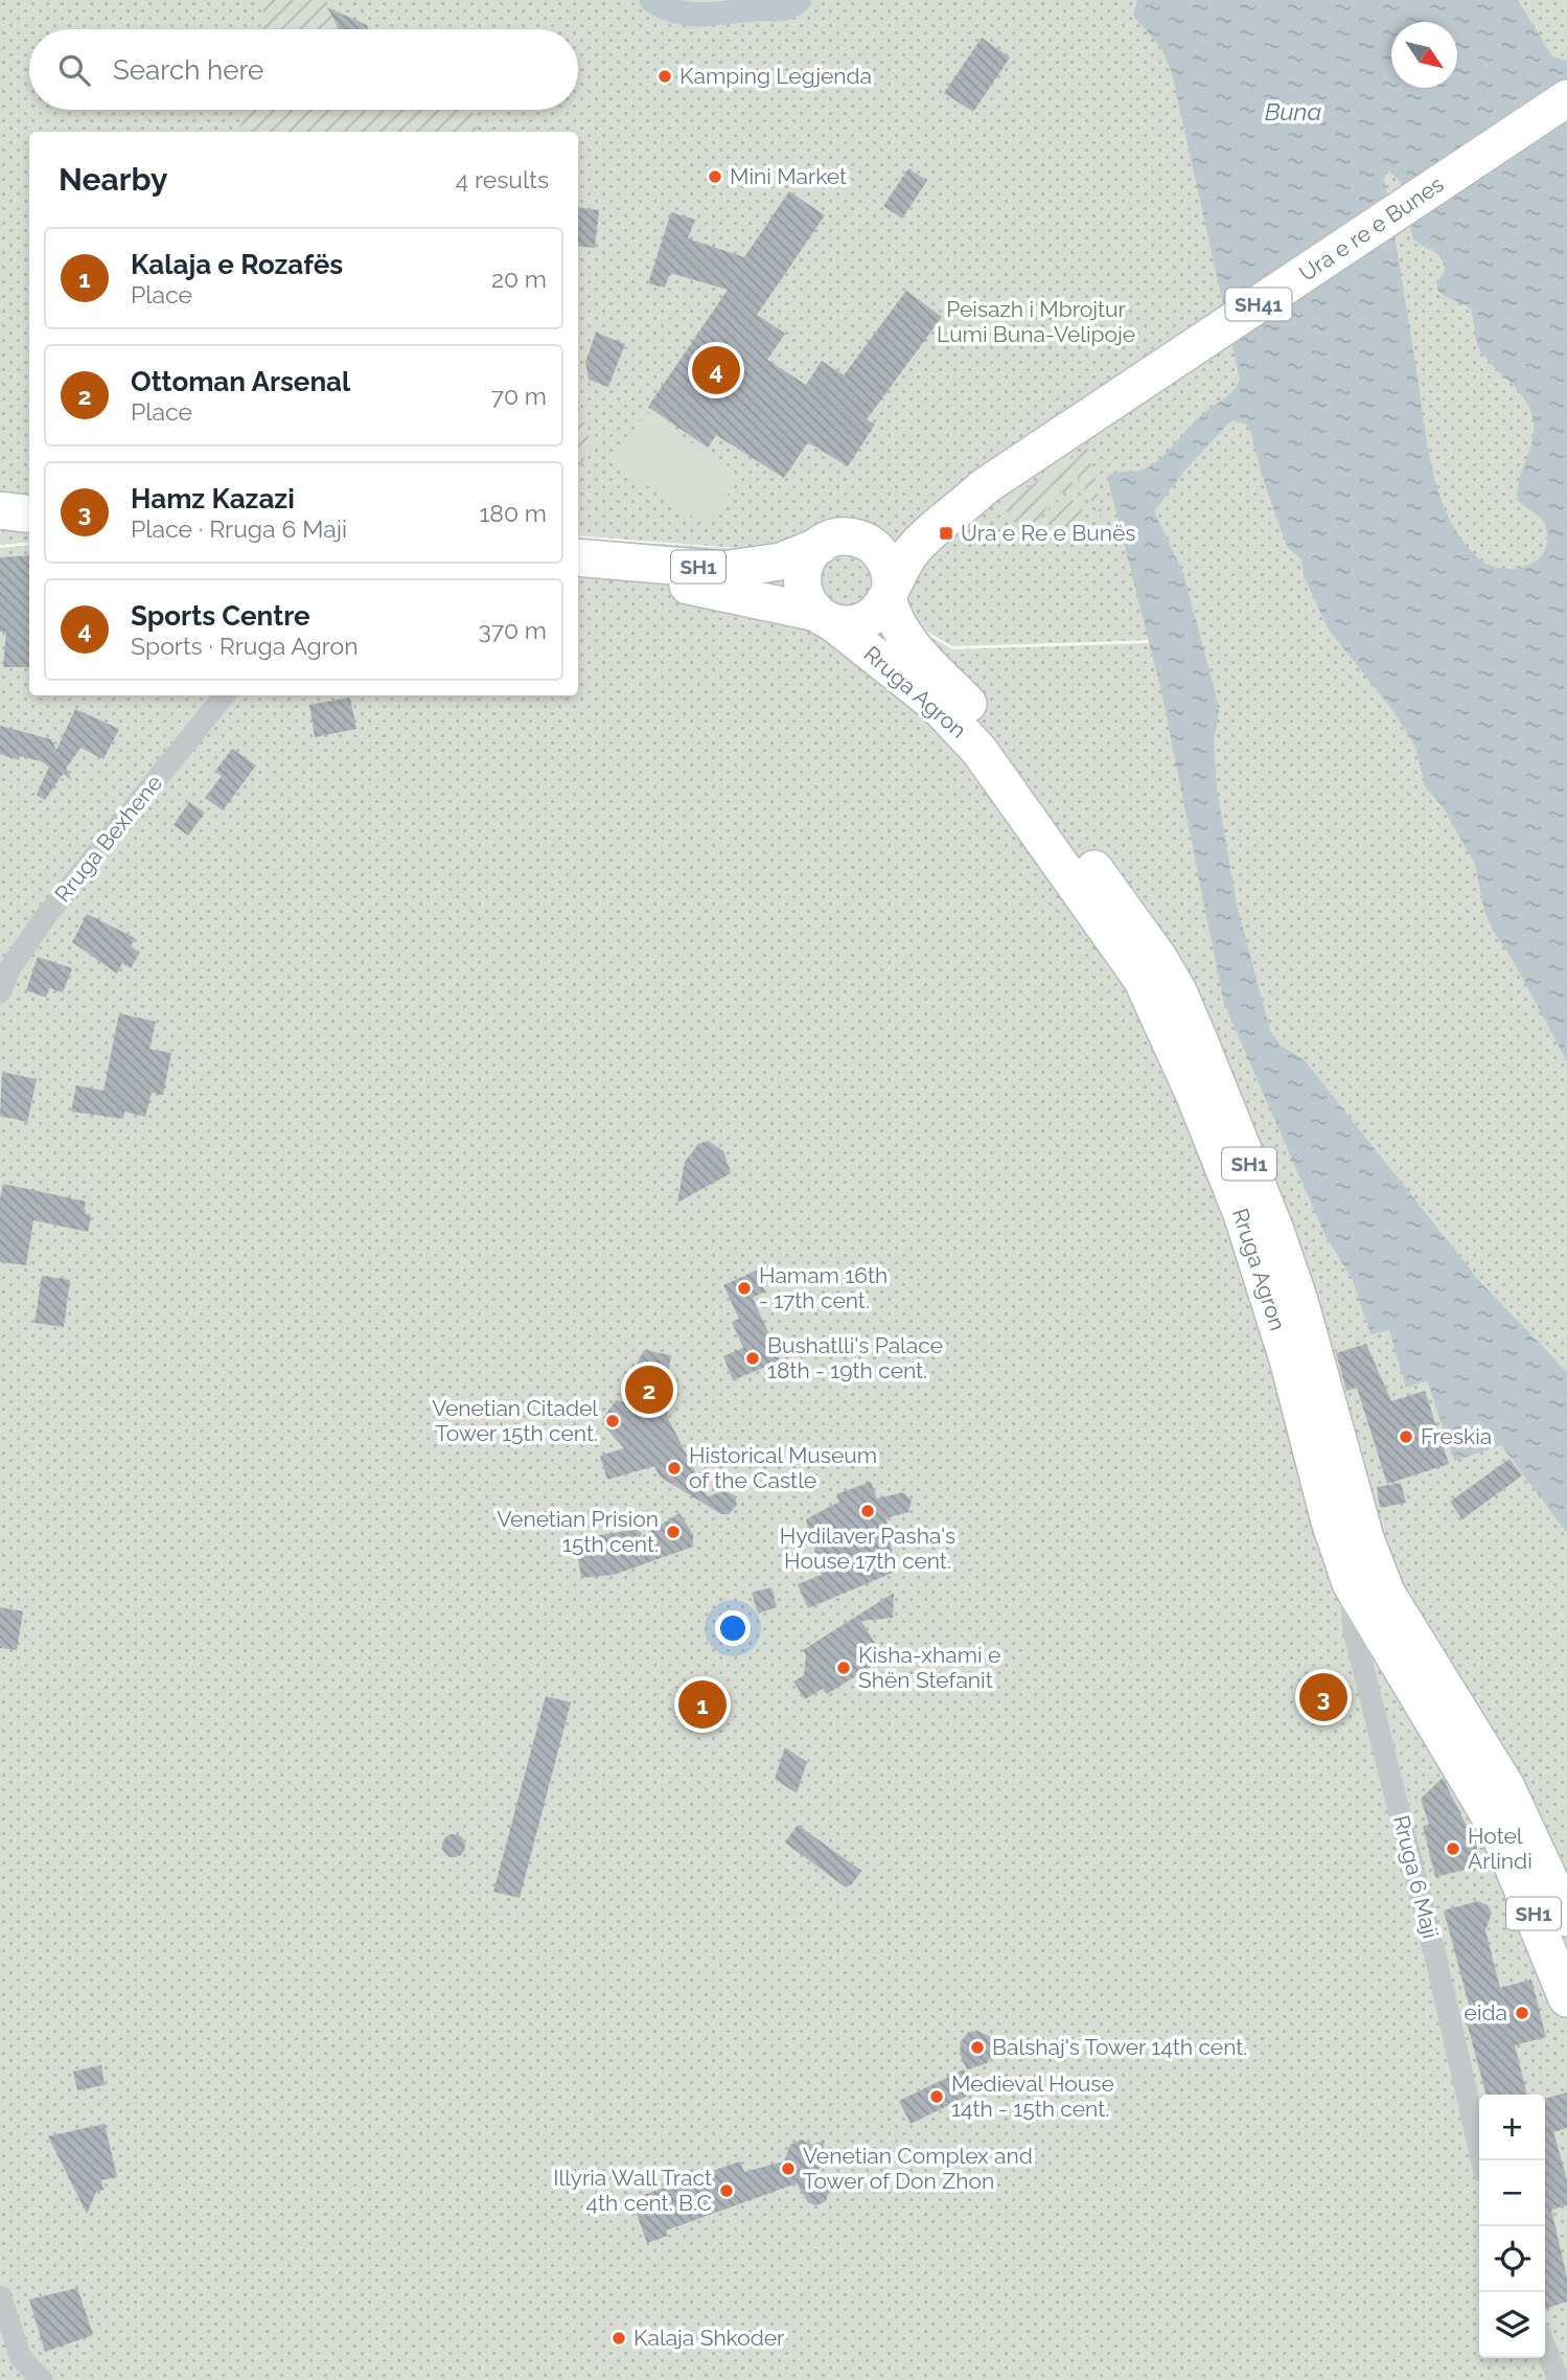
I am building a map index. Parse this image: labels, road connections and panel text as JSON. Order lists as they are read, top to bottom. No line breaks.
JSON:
{"streets":{"main road":["Ura e re e Bunes","SH41","SH1","Rruga Agron"],"street":["Rruga Bexhene","Rruga 6 Maji"]},"crossings":[["Ura e re e Bunes","SH41"],["SH41","SH1"],["SH41","Rruga Agron"],["SH1","Rruga Agron"],["Rruga Agron","Rruga 6 Maji"]],"water":["Buna"],"parks":["Peisazh i Mbrojtur Lumi Buna-Velipoje"],"places":{"other":["Kamping Legjenda","Mini Market","Hamam 16th - 17th cent.","Bushatlli's Palace 18th - 19th cent.","Venetian Citadel Tower 15th cent.","Freskia","Historical Museum of the Castle","Hydilaver Pasha's House 17th cent.","Venetian Prision 15th cent.","Kisha-xhami e Shën Stefanit","Hotel Arlindi","eida","Balshaj's Tower 14th cent.","Medieval House 14th - 15th cent.","Venetian Complex and Tower of Don Zhon","Illyria Wall Tract 4th cent. B.C","Kalaja Shkoder"],"transit":["Ura e Re e Bunës"]},"north":"bottom right","page":{"search":"Search here","heading":["Nearby","4 results"],"list":[{"mark":"1","name":"Kalaja e Rozafës","note":"Place","value":"20 m"},{"mark":"2","name":"Ottoman Arsenal","note":"Place","value":"70 m"},{"mark":"3","name":"Hamz Kazazi","note":"Place · Rruga 6 Maji","value":"180 m"},{"mark":"4","name":"Sports Centre","note":"Sports · Rruga Agron","value":"370 m"}],"pins":["4","2","3","1"],"map_buttons":["+","−"]}}
